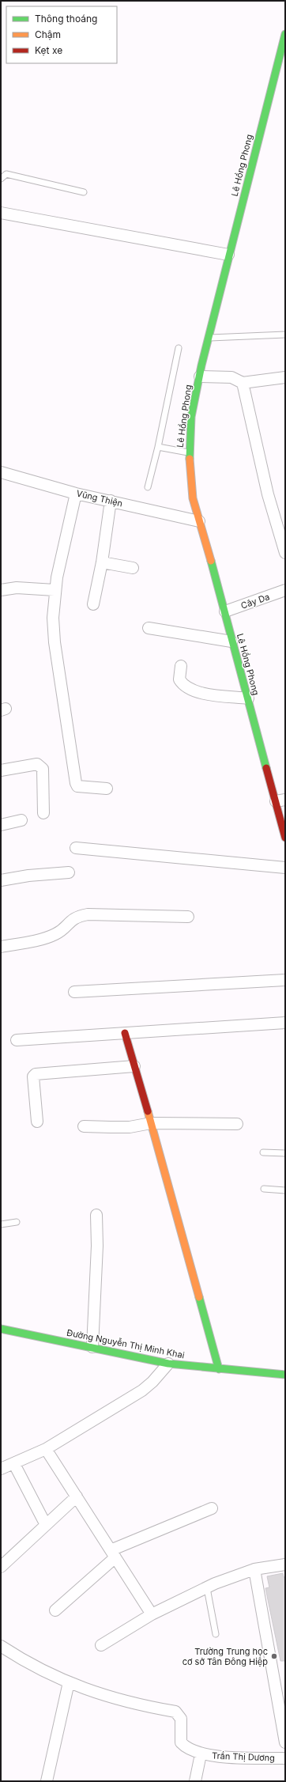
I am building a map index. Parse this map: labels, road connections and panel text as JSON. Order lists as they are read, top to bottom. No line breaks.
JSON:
{"streets":{"main road":["Lê Hồng Phong","Đường Nguyễn Thị Minh Khai"],"street":["Vũng Thiện","Cây Da","Trần Thị Dương"]},"crossings":[["Lê Hồng Phong","Vũng Thiện"],["Lê Hồng Phong","Cây Da"]],"places":["Trường Trung học cơ sở Tân Đông Hiệp"],"legend":["Thông thoáng","Chậm","Kẹt xe"]}
